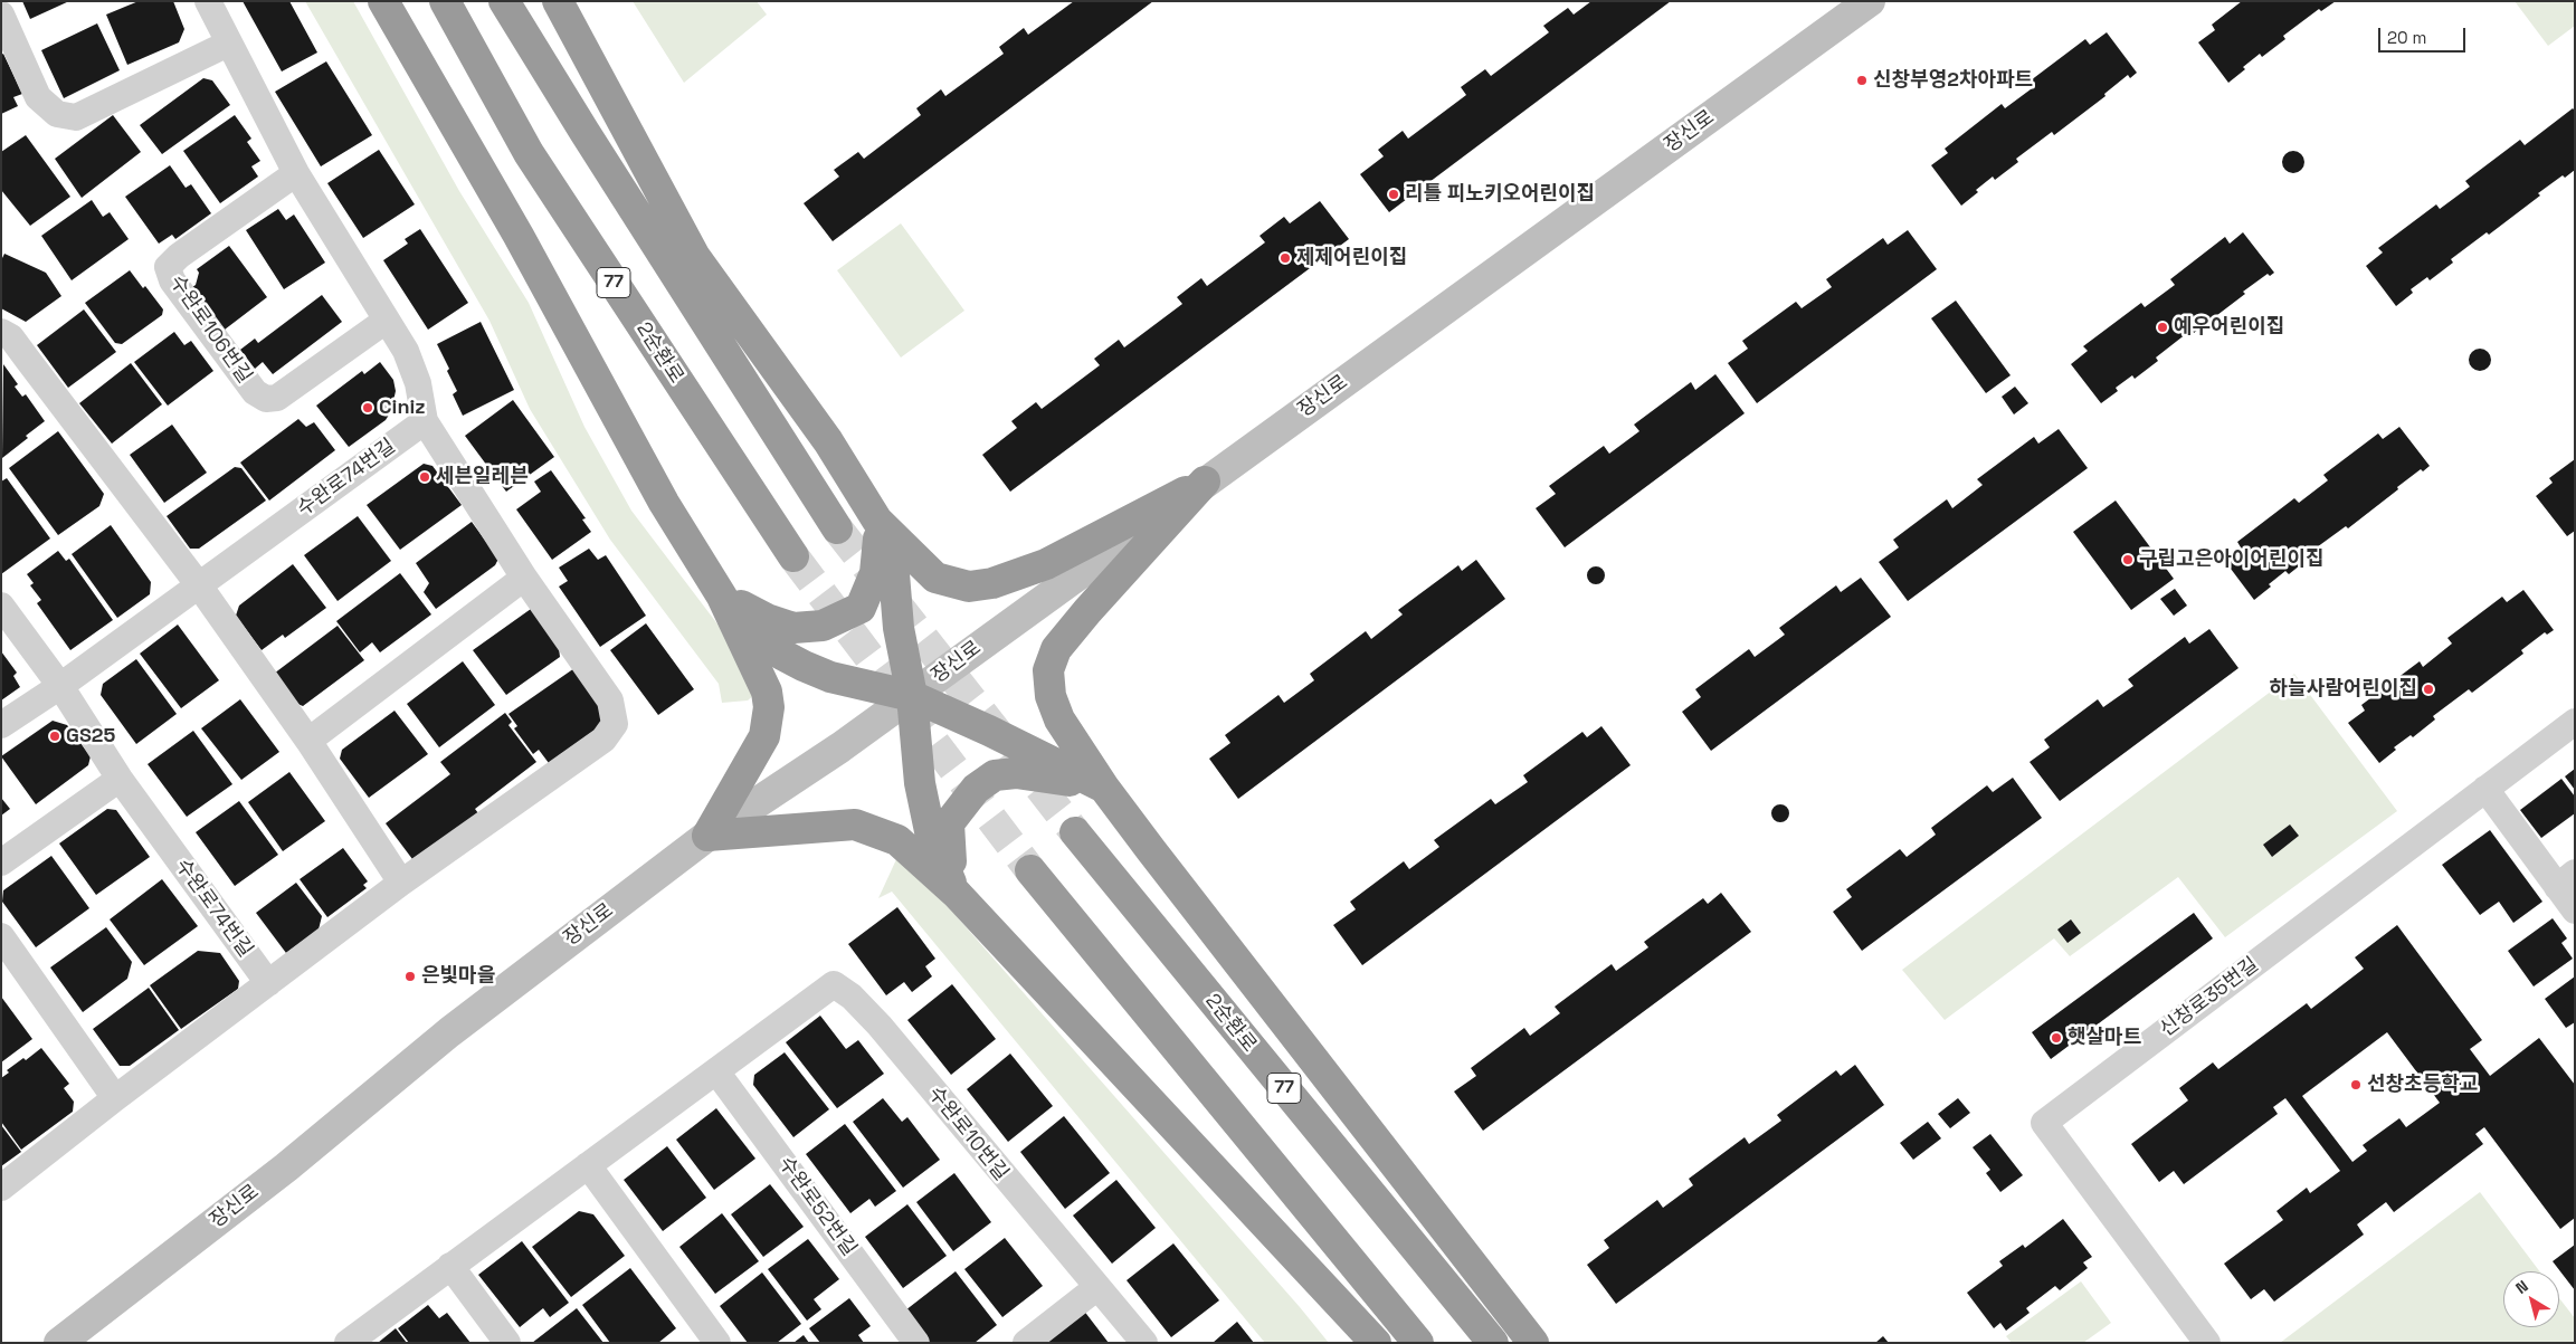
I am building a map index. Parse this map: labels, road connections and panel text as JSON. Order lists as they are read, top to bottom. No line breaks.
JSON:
{"streets":{"highway":["77","2순환로"],"main road":["장신로"],"street":["수완로106번길","수완로74번길","신창로35번길","수완로10번길","수완로52번길"]},"crossings":[["수완로10번길","수완로52번길"]],"places":["신창부영2차아파트","리틀 피노키오어린이집","제제어린이집","예우어린이집","Ciniz","세븐일레븐","구립고은아이어린이집","하늘사람어린이집","GS25","은빛마을","햇살마트","선창초등학교"],"scale_bar":"20 m","north":"top left"}
